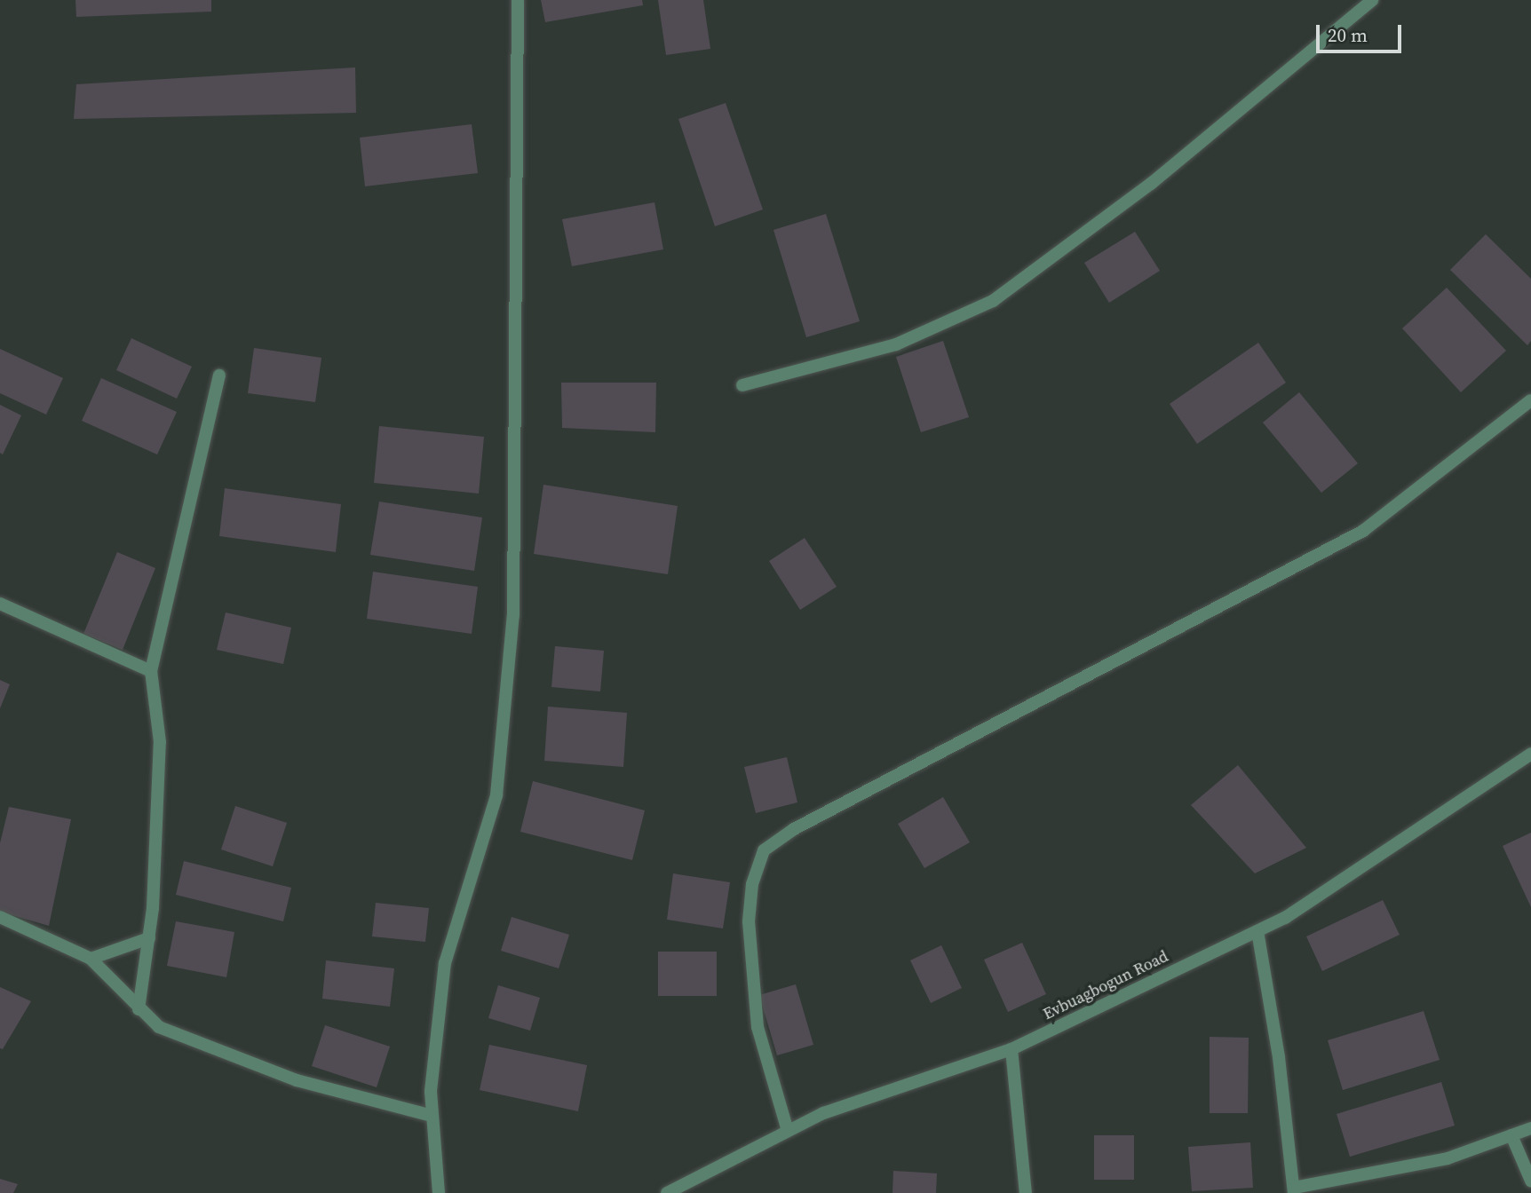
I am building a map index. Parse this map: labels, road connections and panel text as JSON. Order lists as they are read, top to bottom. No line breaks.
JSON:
{"streets":{"street":["Evbuagbogun Road"]},"scale_bar":"20 m"}
